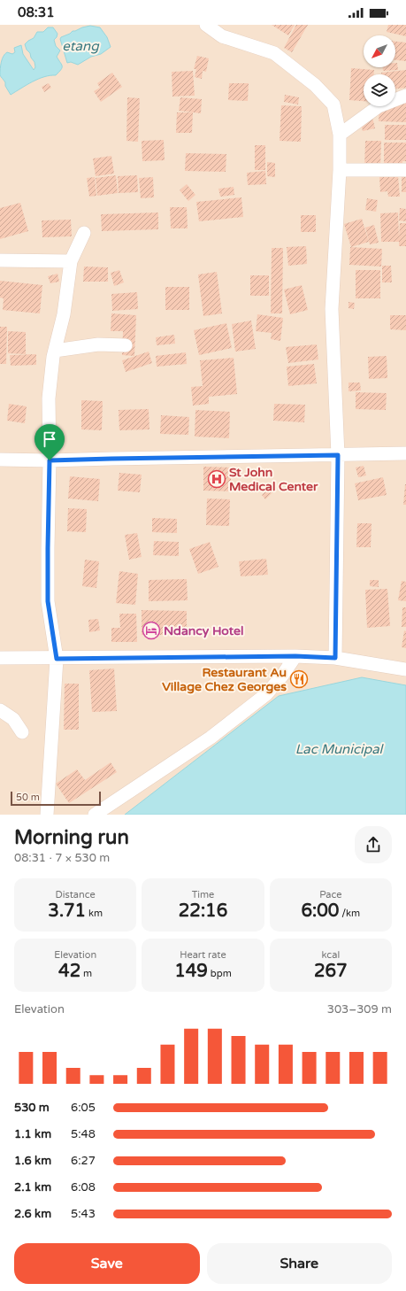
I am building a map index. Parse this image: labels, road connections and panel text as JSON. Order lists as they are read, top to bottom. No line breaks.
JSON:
{"water":["etang","Lac Municipal"],"places":{"hospital":["St John Medical Center"],"hotel":["Ndancy Hotel"],"restaurant":["Restaurant Au Village Chez Georges"]},"scale_bar":"50 m","north":"bottom left","page":{"status":"08:31","scale":"50 m","heading":["Morning run","08:31 · 7 × 530 m"],"stats":[["Distance","3.71 km"],["Time","22:16"],["Pace","6:00 /km"],["Elevation","42 m"],["Heart rate","149 bpm"],["kcal","267"]],"chart":["Elevation","303–309 m"],"list":[{"name":"530 m","note":"6:05"},{"name":"1.1 km","note":"5:48"},{"name":"1.6 km","note":"6:27"},{"name":"2.1 km","note":"6:08"},{"name":"2.6 km","note":"5:43"}],"buttons":["Save","Share"]}}
